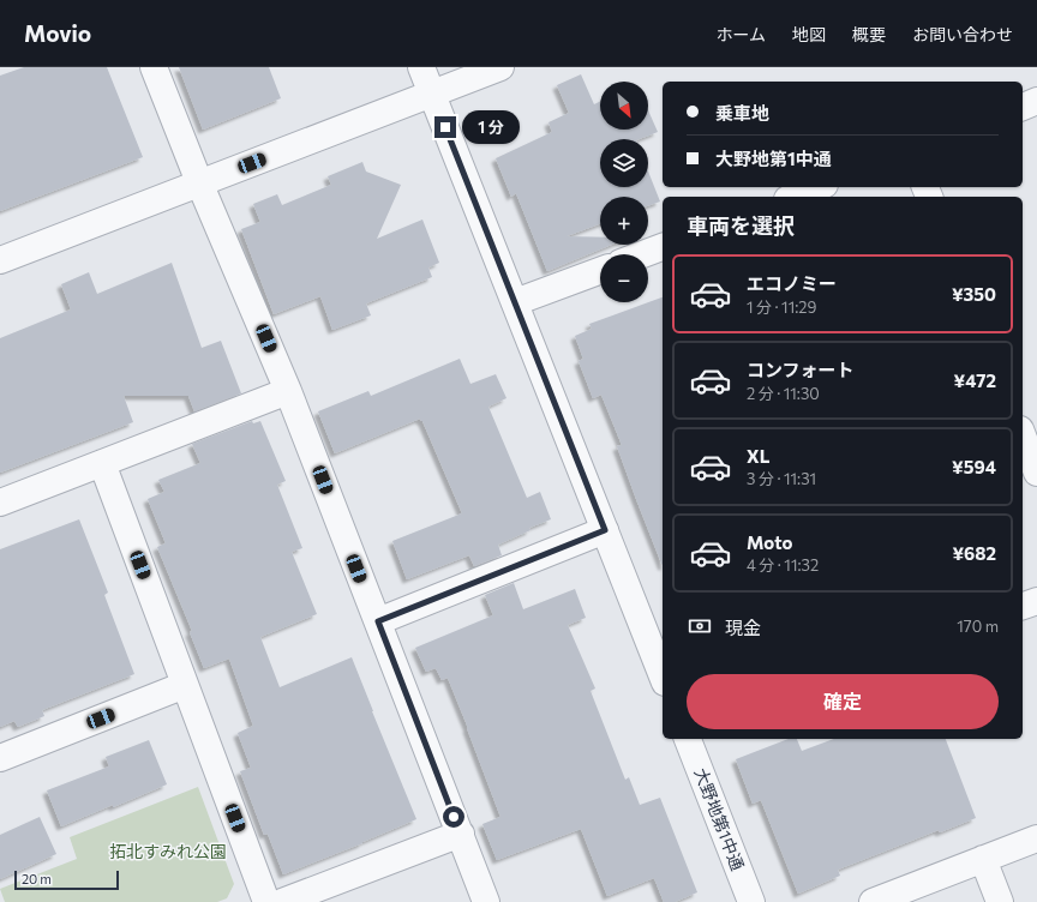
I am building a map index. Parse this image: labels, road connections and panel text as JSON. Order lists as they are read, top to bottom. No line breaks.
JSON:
{"streets":{"street":["大野地第1中通"]},"parks":["拓北すみれ公園"],"scale_bar":"20 m","north":"bottom right","page":{"header":"Movio","nav":["ホーム","地図","概要","お問い合わせ"],"map_buttons":["+","−"],"banner":["乗車地","大野地第1中通"],"bubble":"1 分","heading":"車両を選択","list":[{"name":"エコノミー","note":"1 分 · 11:29","value":"¥350"},{"name":"コンフォート","note":"2 分 · 11:30","value":"¥472"},{"name":"XL","note":"3 分 · 11:31","value":"¥594"},{"name":"Moto","note":"4 分 · 11:32","value":"¥682"}],"pay":["現金","170 m"],"buttons":"確定","scale":"20 m"}}
